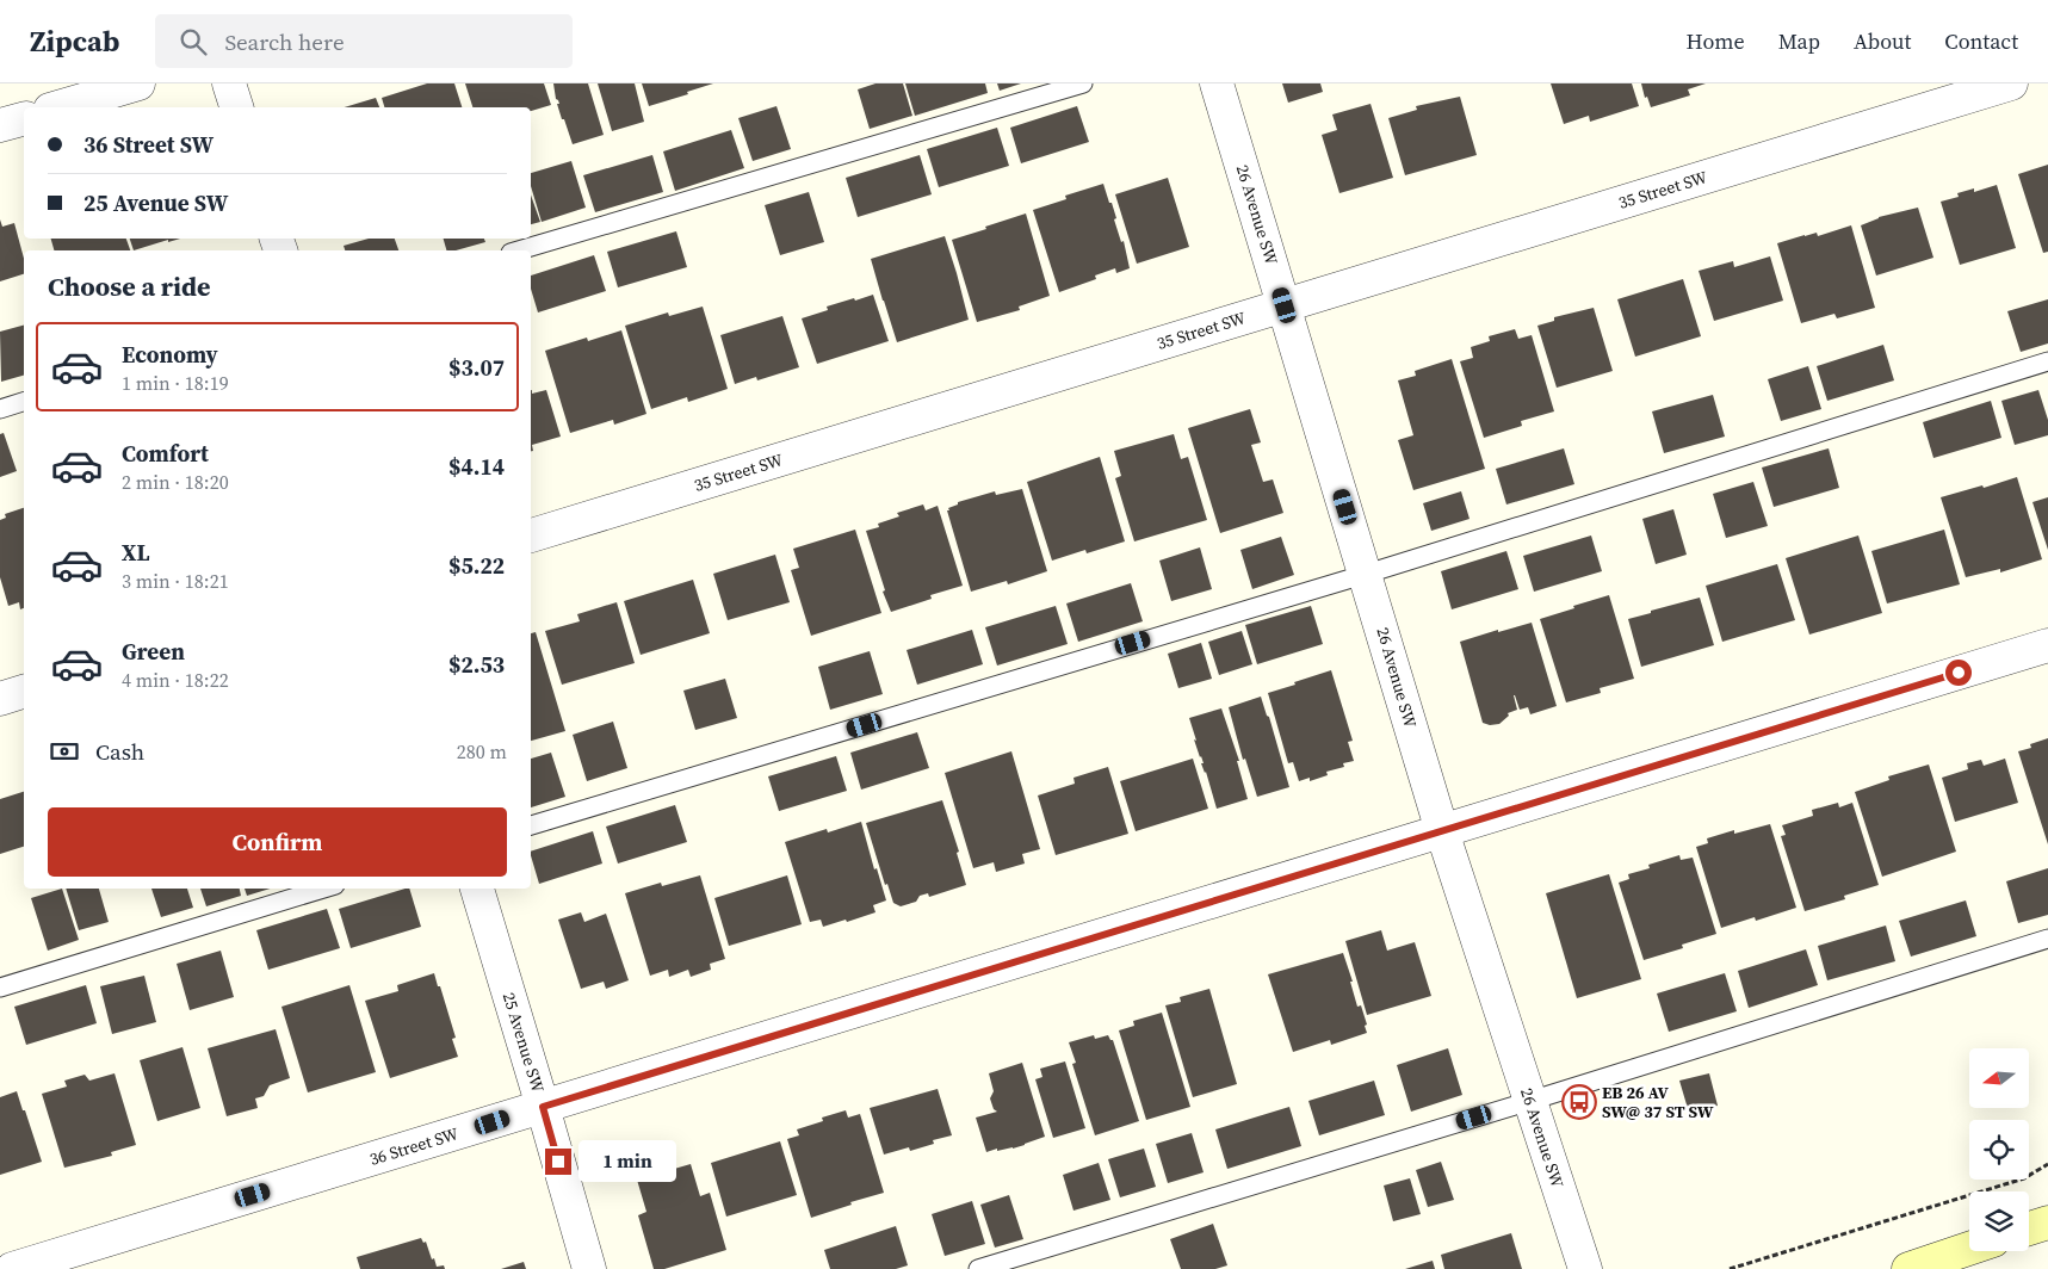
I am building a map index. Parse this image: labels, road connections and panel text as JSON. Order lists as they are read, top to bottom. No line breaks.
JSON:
{"streets":{"street":["35 Street SW","26 Avenue SW","25 Avenue SW","36 Street SW"]},"crossings":[["35 Street SW","26 Avenue SW"],["26 Avenue SW","36 Street SW"],["25 Avenue SW","36 Street SW"]],"places":{"bus stop":["EB 26 AV SW@ 37 ST SW"]},"north":"left","page":{"header":"Zipcab","search":"Search here","nav":["Home","Map","About","Contact"],"banner":["36 Street SW","25 Avenue SW"],"heading":"Choose a ride","list":[{"name":"Economy","note":"1 min · 18:19","value":"$3.07"},{"name":"Comfort","note":"2 min · 18:20","value":"$4.14"},{"name":"XL","note":"3 min · 18:21","value":"$5.22"},{"name":"Green","note":"4 min · 18:22","value":"$2.53"}],"pay":["Cash","280 m"],"buttons":"Confirm","bubble":"1 min"}}
